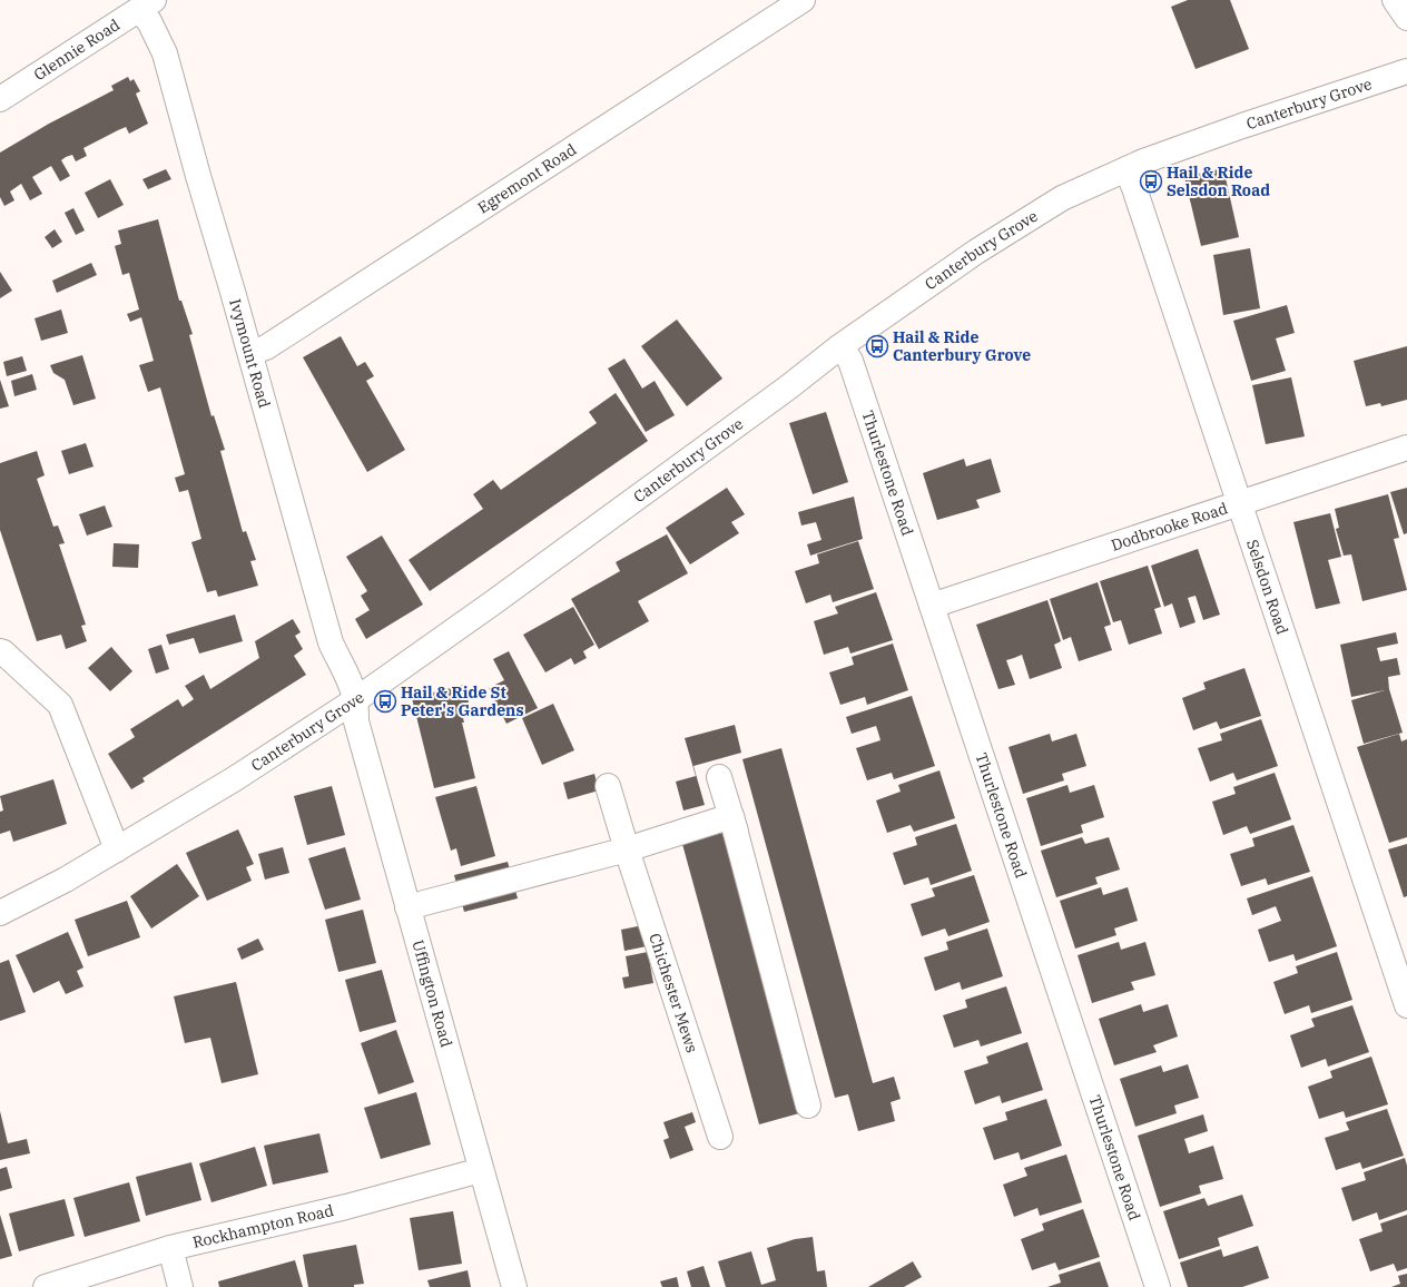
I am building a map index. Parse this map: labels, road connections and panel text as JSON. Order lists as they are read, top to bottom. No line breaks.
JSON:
{"streets":{"street":["Glennie Road","Canterbury Grove","Egremont Road","Ivymount Road","Thurlestone Road","Dodbrooke Road","Selsdon Road","Chichester Mews","Uffington Road","Rockhampton Road"]},"crossings":[["Glennie Road","Ivymount Road"],["Canterbury Grove","Ivymount Road"],["Canterbury Grove","Thurlestone Road"],["Canterbury Grove","Selsdon Road"],["Canterbury Grove","Uffington Road"],["Egremont Road","Ivymount Road"],["Ivymount Road","Uffington Road"],["Thurlestone Road","Dodbrooke Road"],["Dodbrooke Road","Selsdon Road"],["Uffington Road","Rockhampton Road"]],"places":{"bus stop":["Hail & Ride Selsdon Road","Hail & Ride Canterbury Grove","Hail & Ride St Peter's Gardens"]}}
